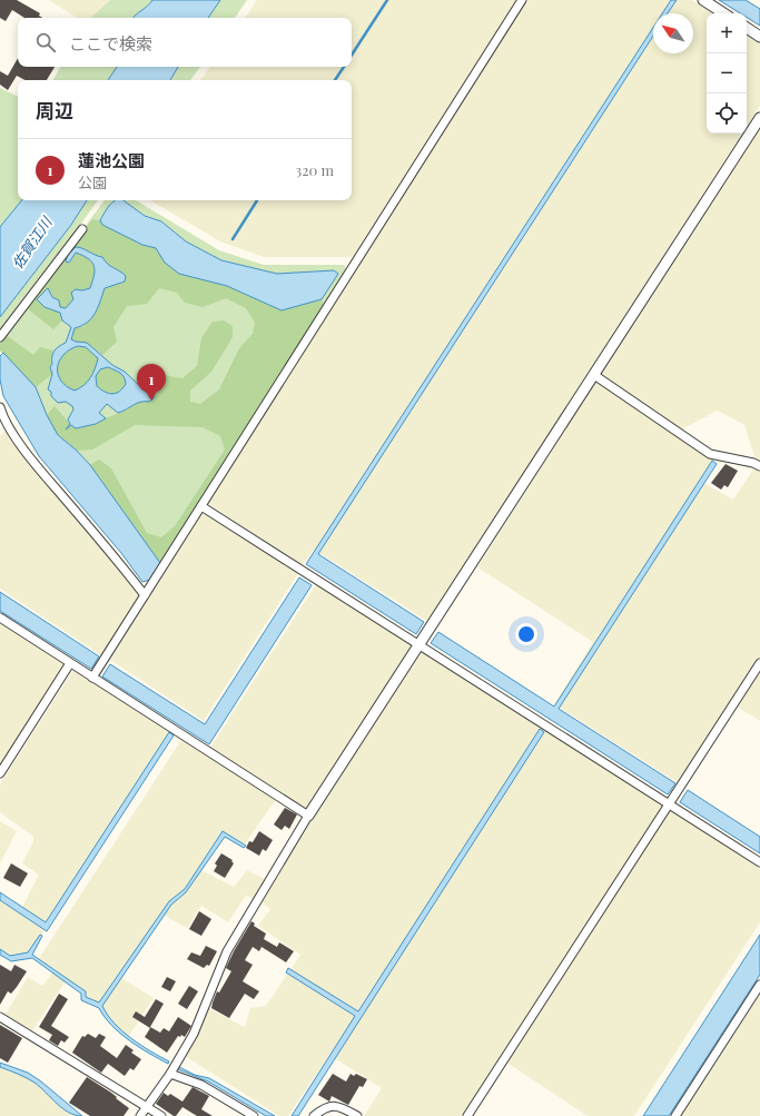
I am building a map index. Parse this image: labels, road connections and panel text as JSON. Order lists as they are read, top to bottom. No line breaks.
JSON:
{"water":["佐賀江川"],"north":"top left","page":{"map_buttons":["+","−"],"search":"ここで検索","heading":"周辺","list":[{"mark":"1","name":"蓮池公園","note":"公園","value":"320 m"}],"pins":"1"}}
